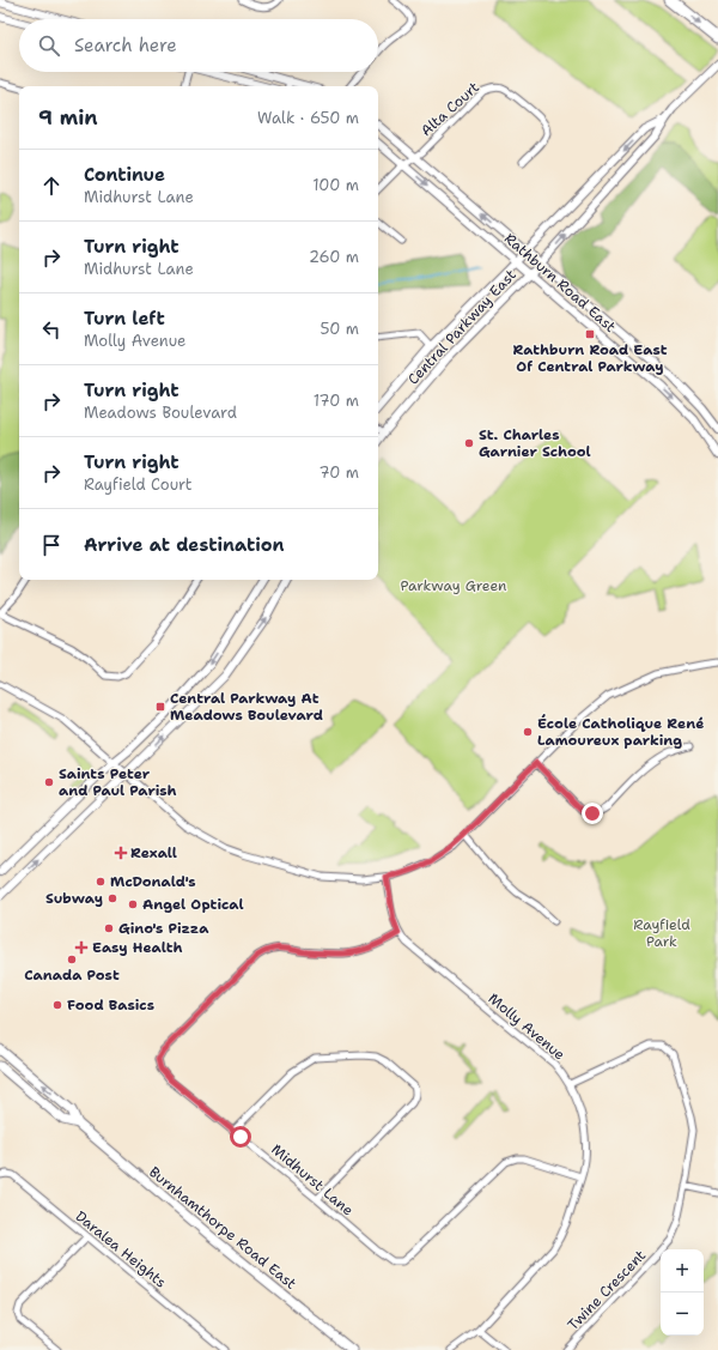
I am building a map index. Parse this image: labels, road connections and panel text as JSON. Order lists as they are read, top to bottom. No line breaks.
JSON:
{"streets":{"main road":["Burnhamthorpe Road East"],"street":["Alta Court","Rathburn Road East","Central Parkway East","Molly Avenue","Midhurst Lane","Daralea Heights","Twine Crescent"]},"crossings":[["Alta Court","Rathburn Road East"],["Rathburn Road East","Central Parkway East"],["Molly Avenue","Midhurst Lane"],["Molly Avenue","Twine Crescent"]],"parks":["Parkway Green","Rayfield Park"],"places":{"transit":["Rathburn Road East Of Central Parkway","Central Parkway At Meadows Boulevard"],"other":["St. Charles Garnier School","École Catholique René Lamoureux parking","Saints Peter and Paul Parish","McDonald's","Subway","Angel Optical","Gino's Pizza","Canada Post","Food Basics"],"health":["Rexall","Easy Health"]},"page":{"search":"Search here","heading":["9 min","Walk · 650 m"],"list":[["Continue","Midhurst Lane","100 m"],["Turn right","Midhurst Lane","260 m"],["Turn left","Molly Avenue","50 m"],["Turn right","Meadows Boulevard","170 m"],["Turn right","Rayfield Court","70 m"],"Arrive at destination"],"map_buttons":["+","−"]}}
